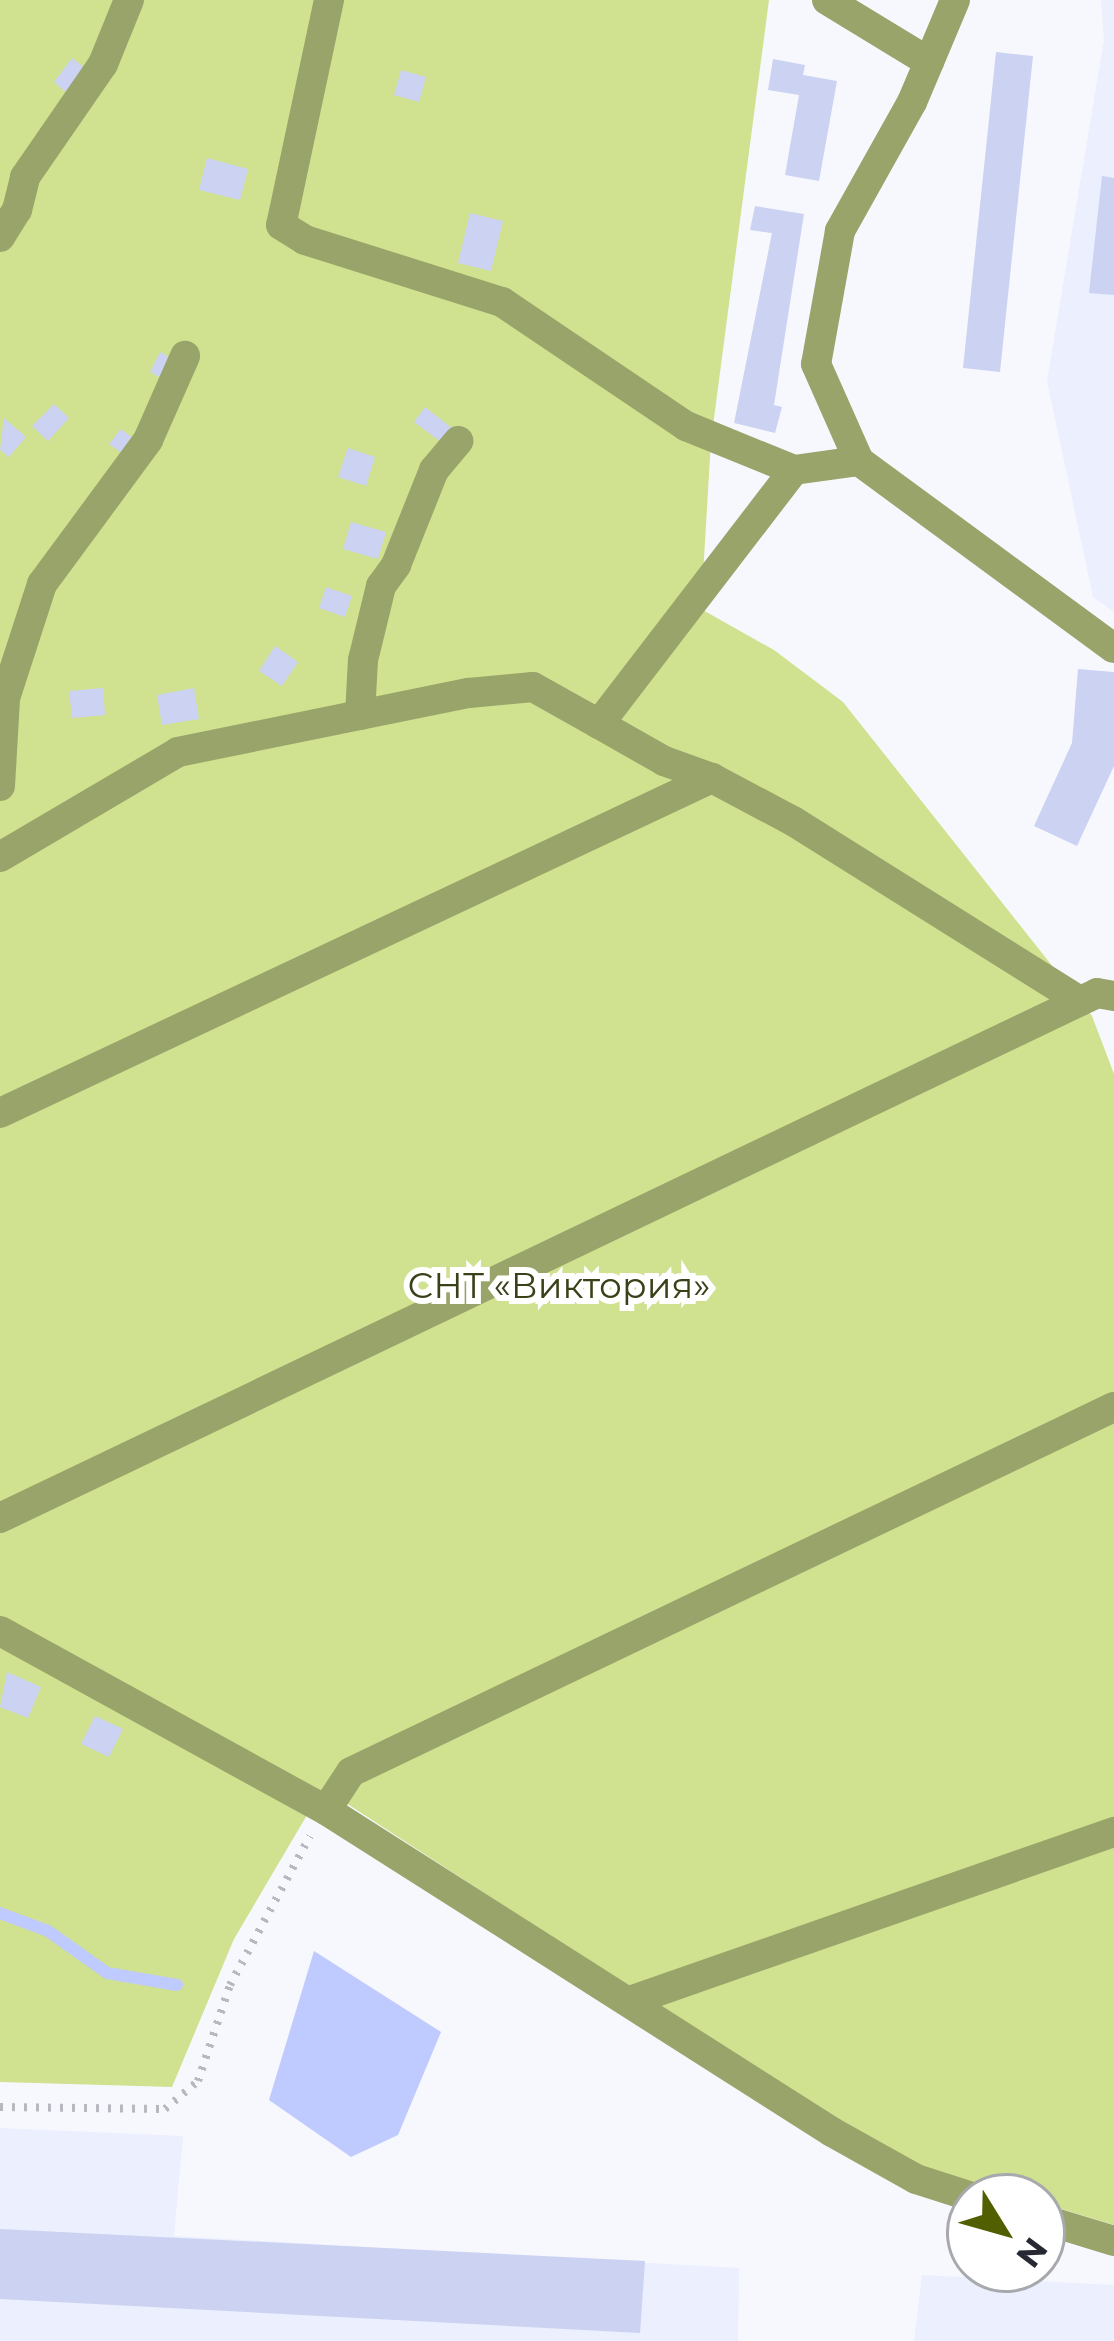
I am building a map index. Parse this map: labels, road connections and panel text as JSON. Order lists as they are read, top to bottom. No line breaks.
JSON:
{"parks":["СНТ «Виктория»"],"north":"bottom right"}
